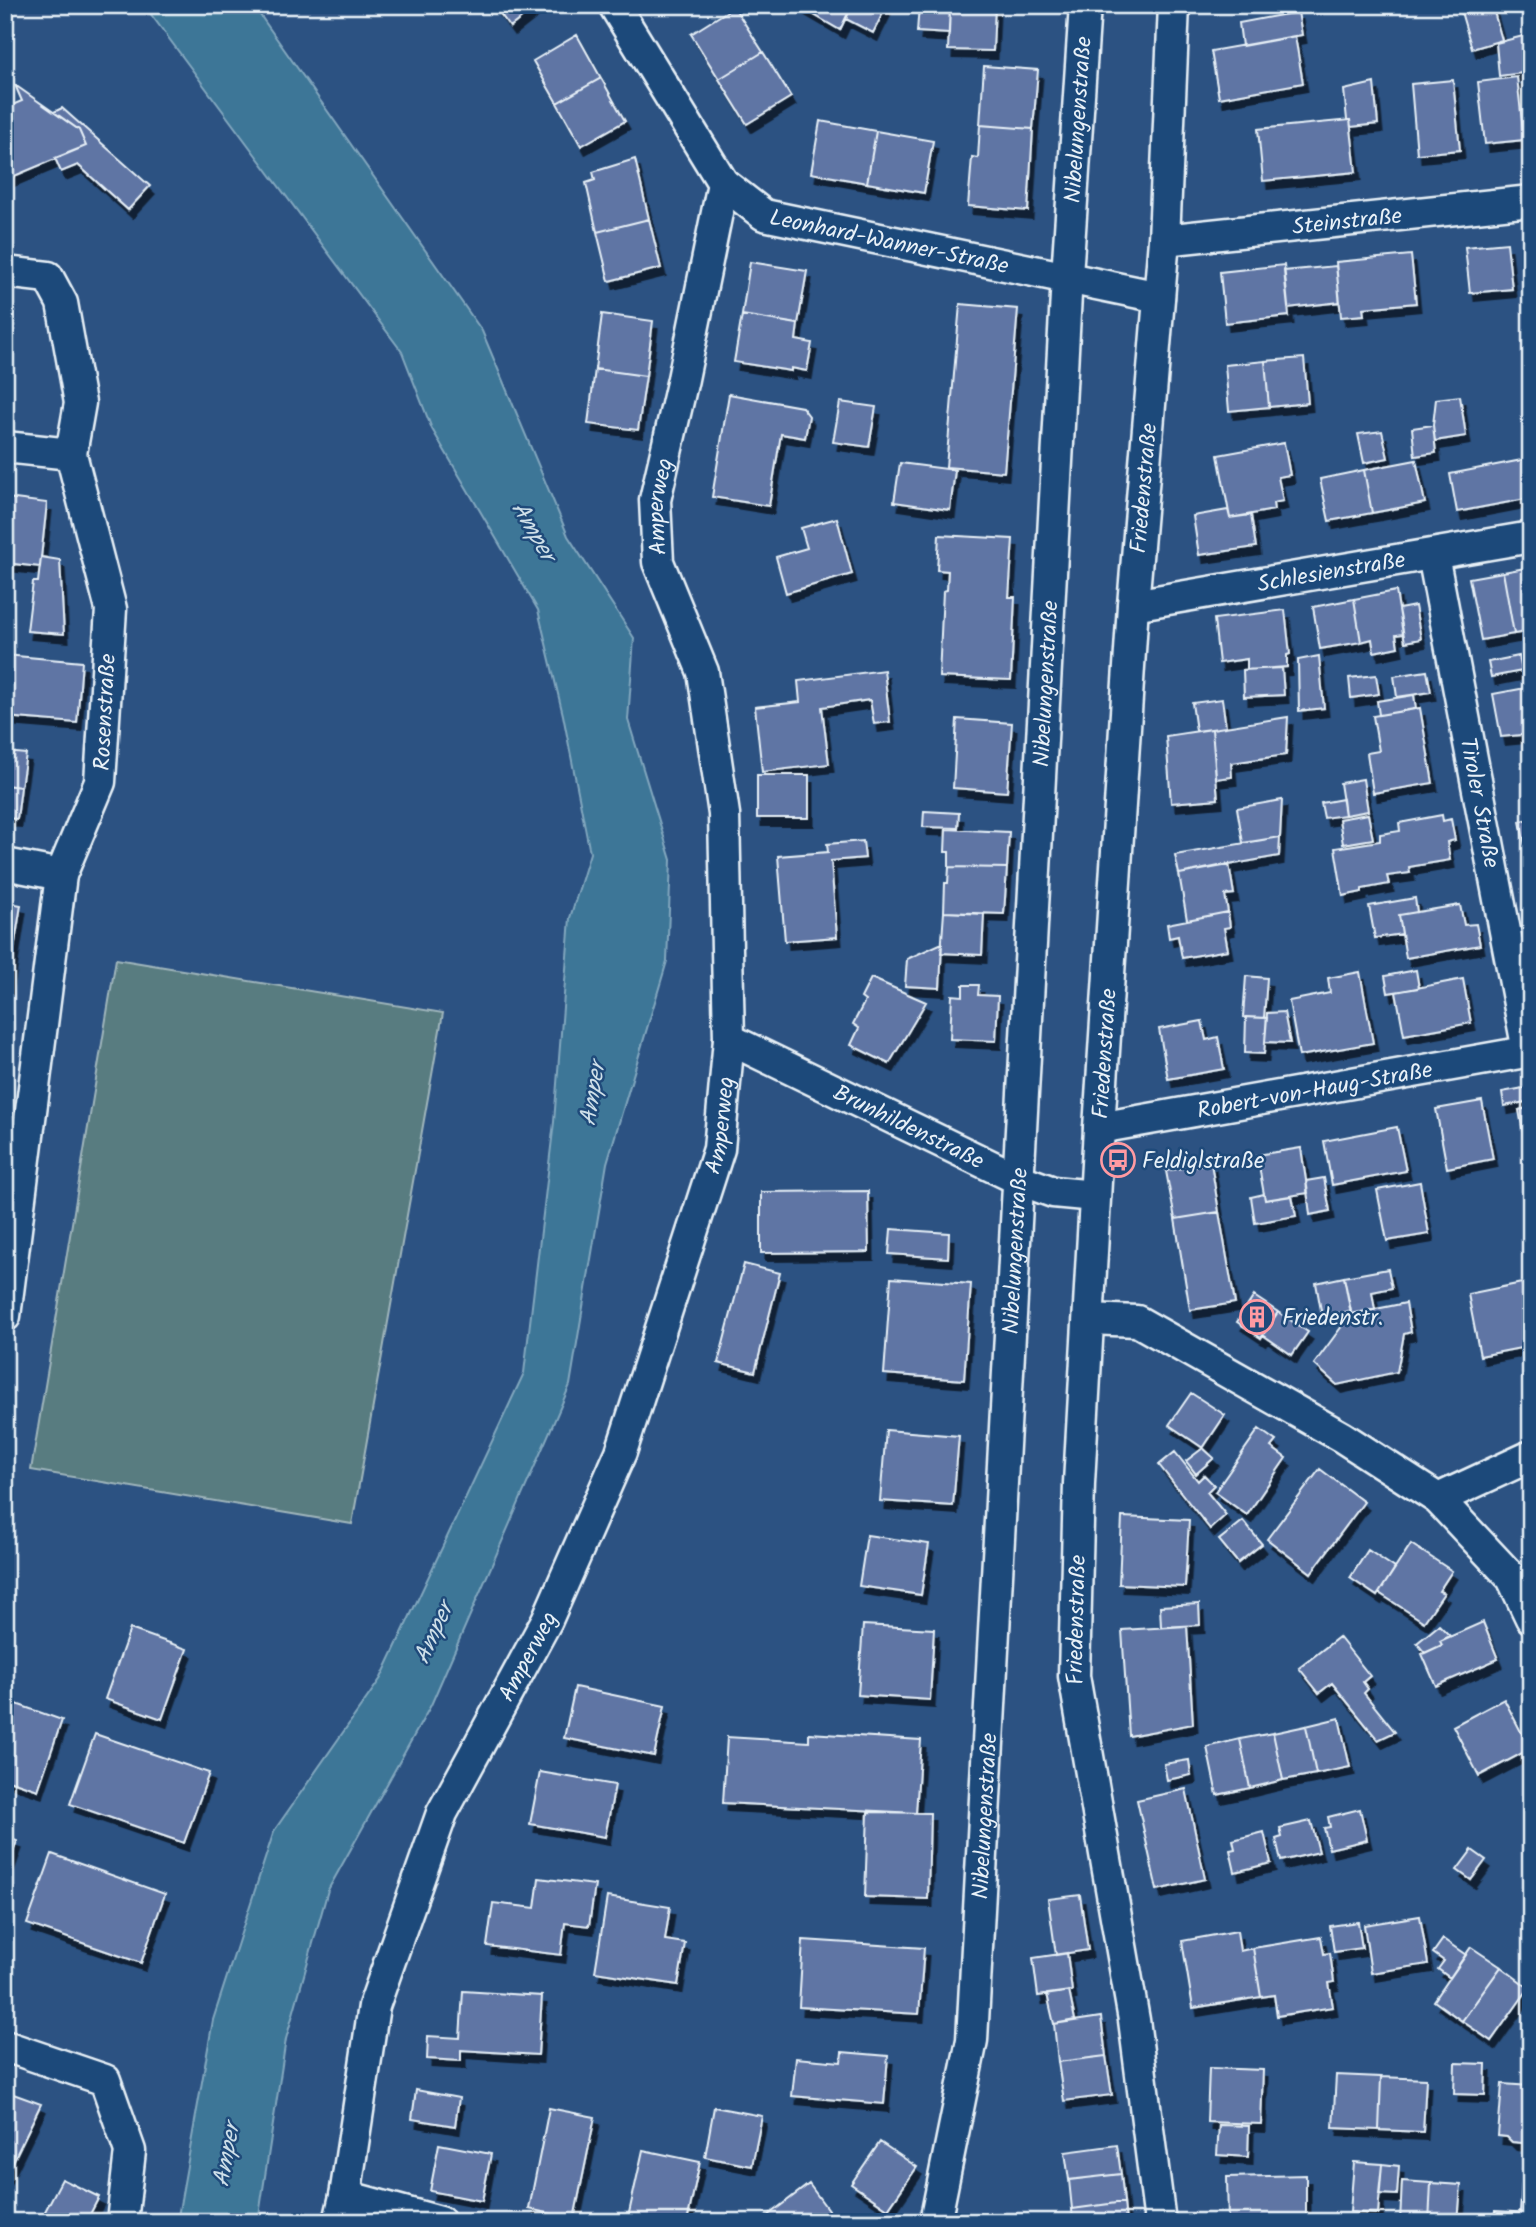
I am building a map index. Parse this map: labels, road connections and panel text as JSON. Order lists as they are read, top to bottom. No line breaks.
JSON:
{"streets":{"street":["Nibelungenstraße","Steinstraße","Leonhard-Wanner-Straße","Friedenstraße","Amperweg","Schlesienstraße","Rosenstraße","Tiroler Straße","Robert-von-Haug-Straße","Brunhildenstraße"]},"crossings":[["Nibelungenstraße","Leonhard-Wanner-Straße"],["Nibelungenstraße","Brunhildenstraße"],["Steinstraße","Friedenstraße"],["Leonhard-Wanner-Straße","Amperweg"],["Friedenstraße","Schlesienstraße"],["Friedenstraße","Robert-von-Haug-Straße"],["Friedenstraße","Brunhildenstraße"],["Amperweg","Brunhildenstraße"],["Schlesienstraße","Tiroler Straße"],["Tiroler Straße","Robert-von-Haug-Straße"]],"water":["Amper"],"places":{"bus stop":["Feldiglstraße"],"building":["Friedenstr."]}}
